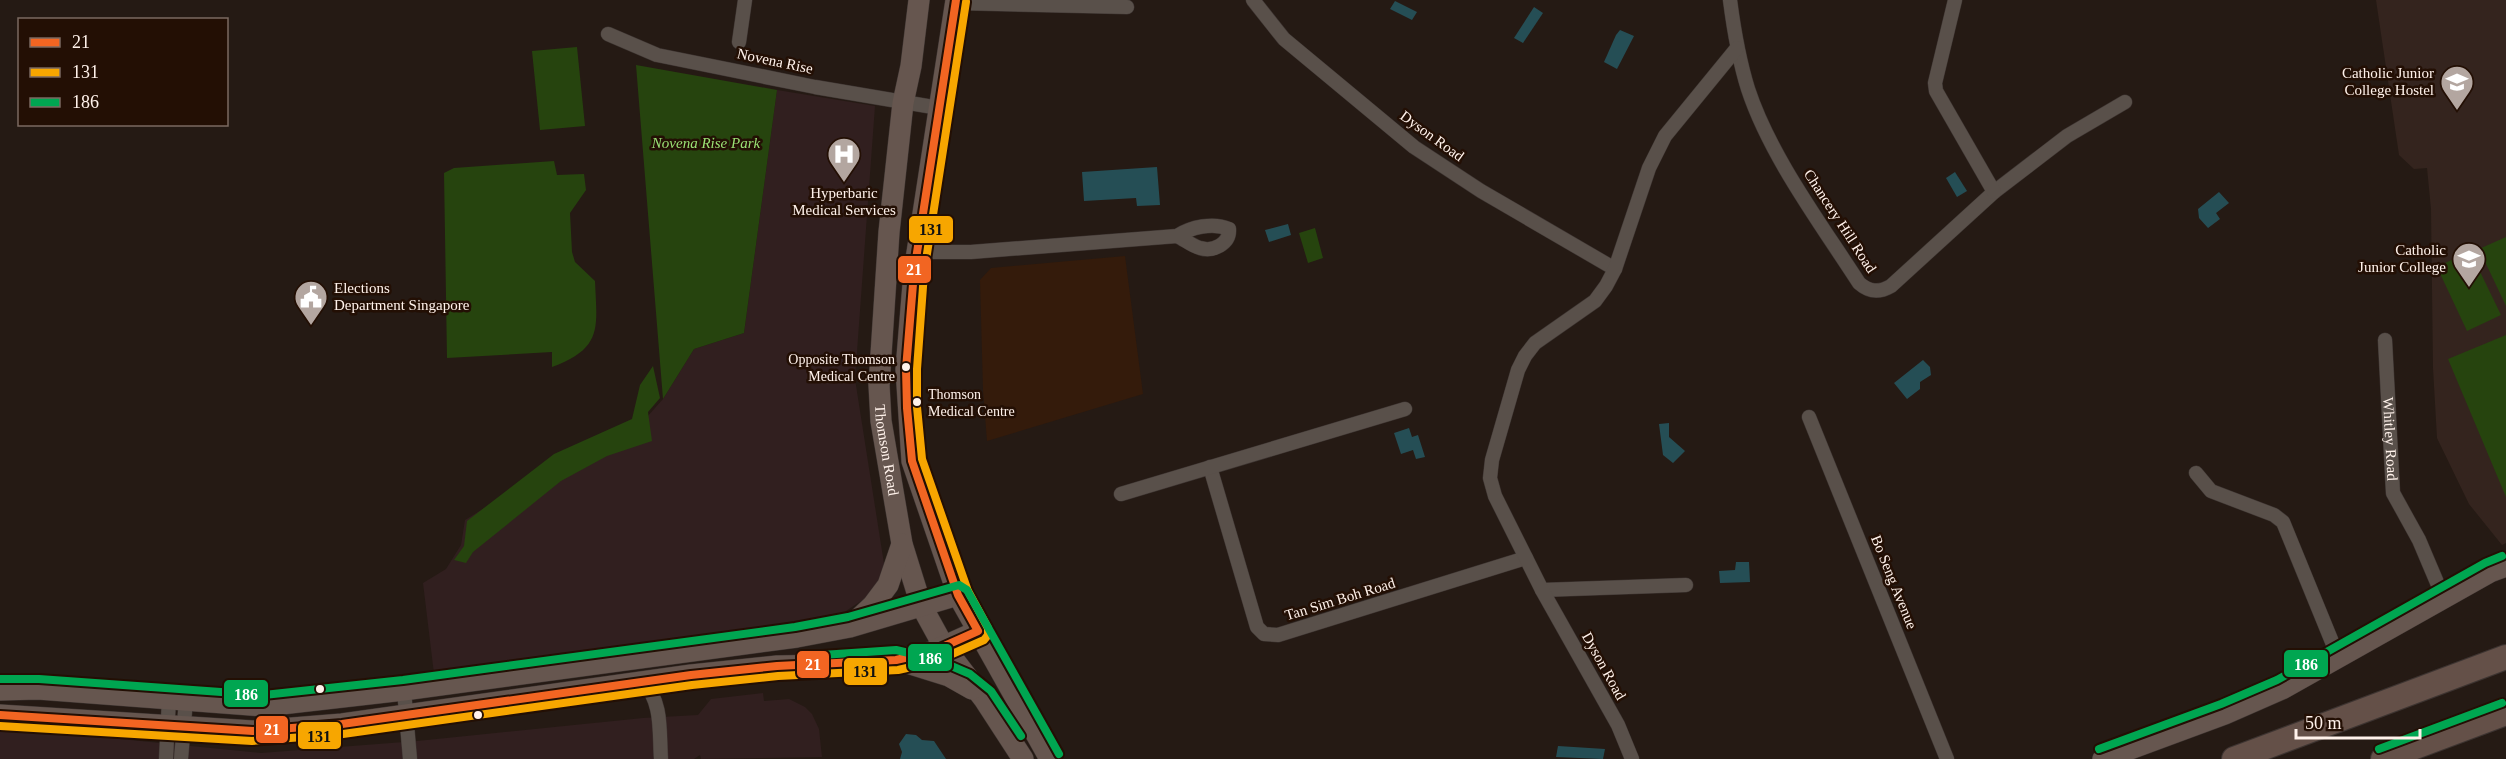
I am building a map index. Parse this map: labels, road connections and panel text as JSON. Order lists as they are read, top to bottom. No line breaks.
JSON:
{"streets":{"main road":["Thomson Road"],"street":["Novena Rise","Dyson Road","Chancery Hill Road","Whitley Road","Bo Seng Avenue","Tan Sim Boh Road"]},"crossings":[["Novena Rise","Thomson Road"],["Dyson Road","Chancery Hill Road"],["Dyson Road","Tan Sim Boh Road"]],"parks":["Novena Rise Park"],"places":{"school or university":["Catholic Junior College Hostel","Catholic Junior College"],"hospital":["Hyperbaric Medical Services"],"public building":["Elections Department Singapore"],"other":["Opposite Thomson Medical Centre","Thomson Medical Centre"]},"lines":["transit line 21","transit line 131","transit line 186"],"legend":["21","131","186"],"scale_bar":"50 m"}
